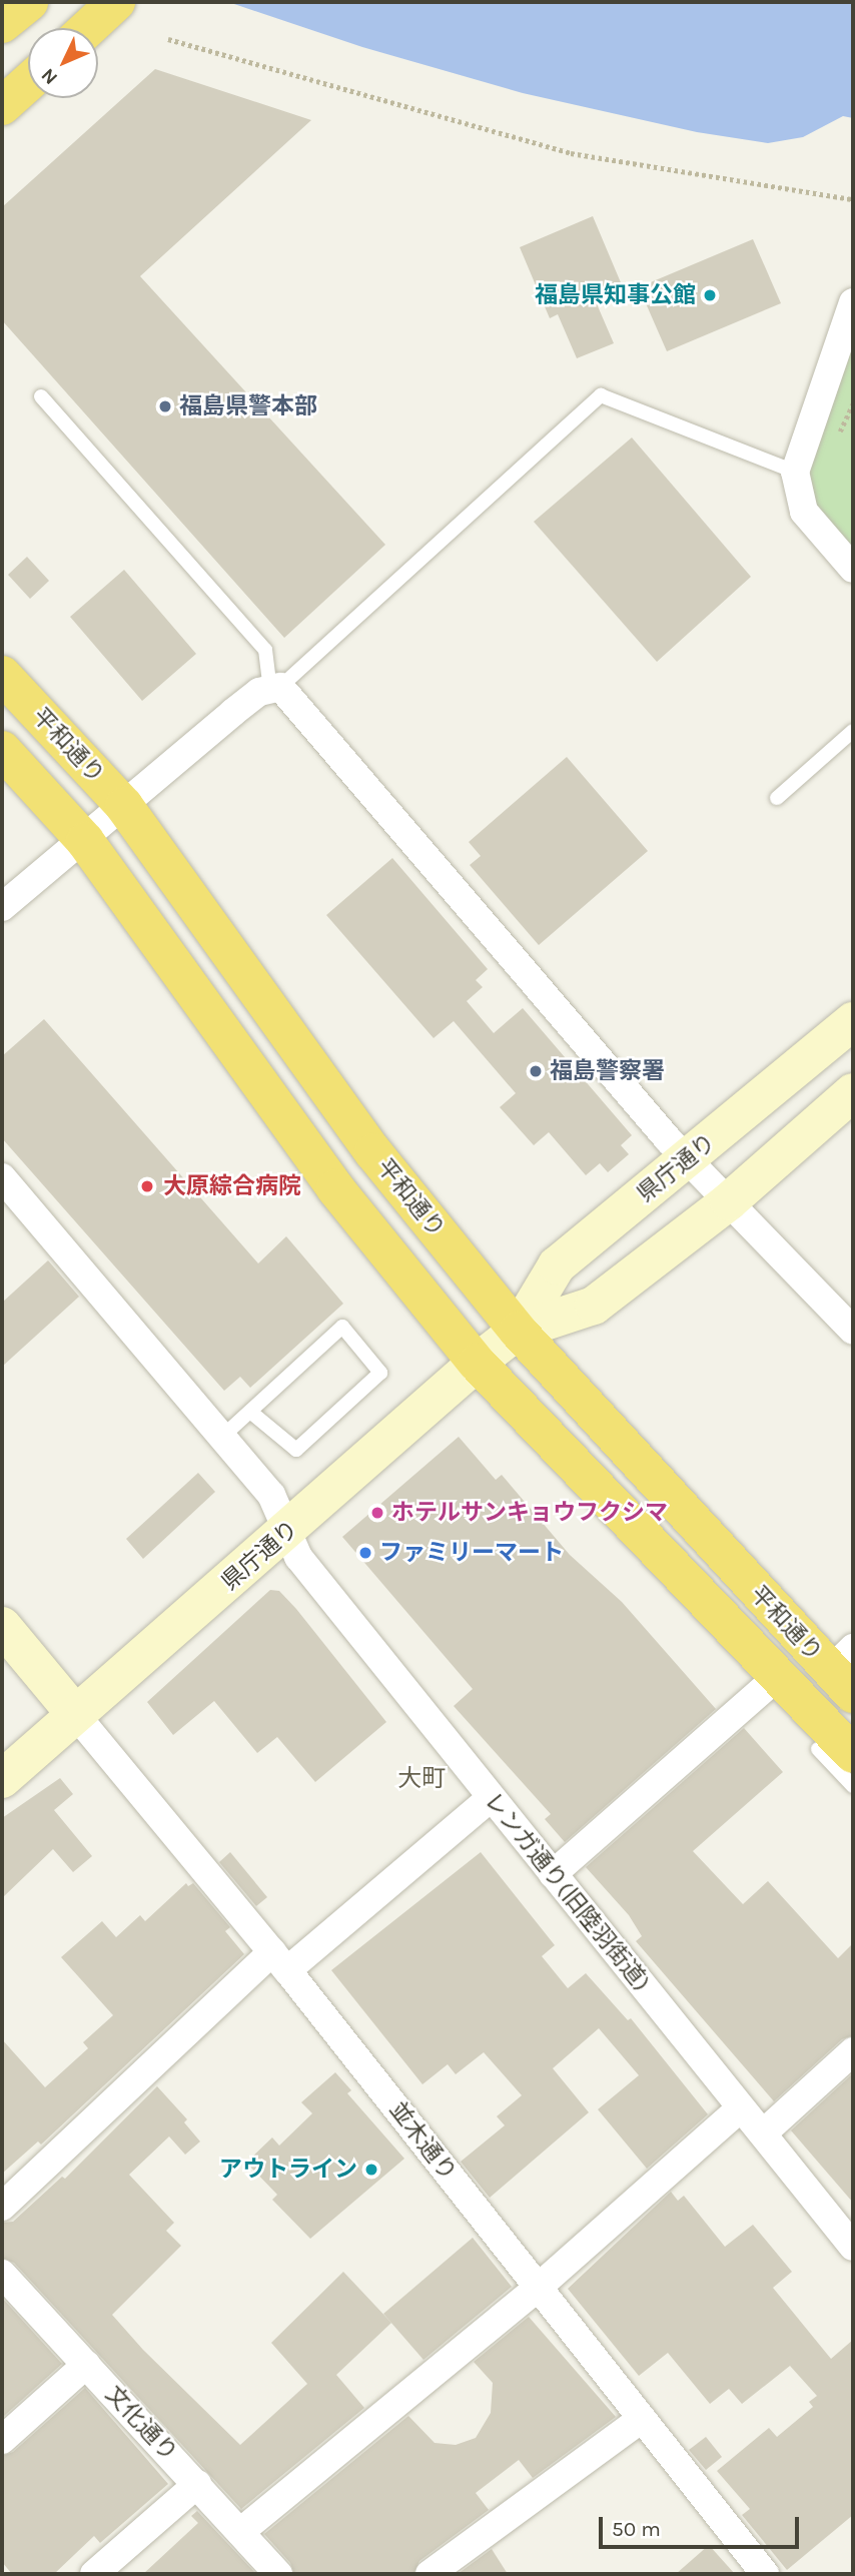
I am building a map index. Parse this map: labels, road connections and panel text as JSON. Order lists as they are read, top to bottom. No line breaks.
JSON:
{"streets":{"highway":["平和通り"],"main road":["県庁通り"],"street":["レンガ通り(旧陸羽街道)","並木通り","文化通り"]},"crossings":[["平和通り","県庁通り"],["県庁通り","レンガ通り(旧陸羽街道)"],["県庁通り","並木通り"]],"districts":["大町"],"places":["福島県知事公館","福島県警本部","福島警察署","大原綜合病院","ホテルサンキョウフクシマ","ファミリーマート","アウトライン"],"scale_bar":"50 m","north":"bottom left"}
